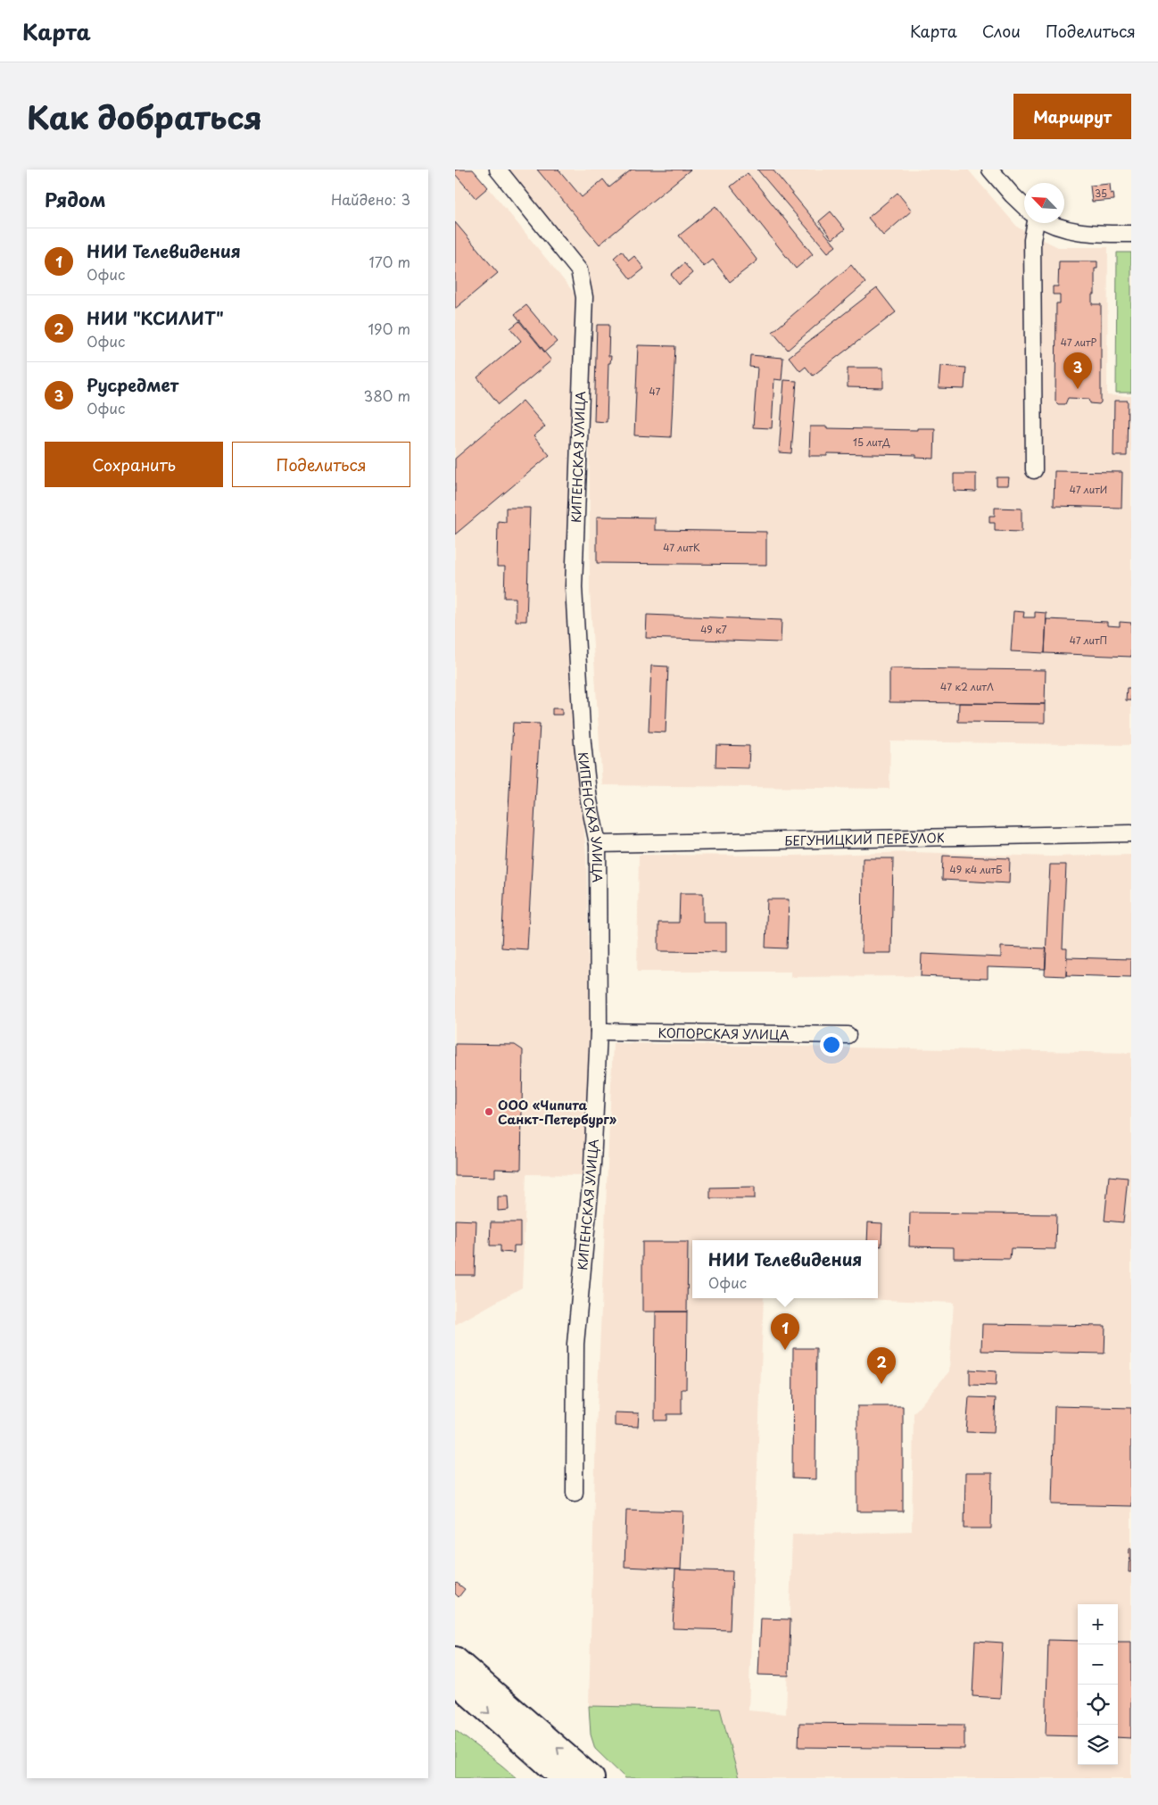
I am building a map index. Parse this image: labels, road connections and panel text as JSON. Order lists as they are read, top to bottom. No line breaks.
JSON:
{"streets":{"street":["КИПЕНСКАЯ УЛИЦА","БЕГУНИЦКИЙ ПЕРЕУЛОК","КОПОРСКАЯ УЛИЦА"]},"crossings":[["КИПЕНСКАЯ УЛИЦА","БЕГУНИЦКИЙ ПЕРЕУЛОК"],["КИПЕНСКАЯ УЛИЦА","КОПОРСКАЯ УЛИЦА"]],"places":["ООО «Чипита Санкт-Петербург»"],"house_numbers":["35","47 литР","47","15 литД","47 литИ","47 литК","49 к7","47 литП","47 к2 литЛ","49 к4 литБ"],"north":"top left","page":{"header":"Карта","nav":["Карта","Слои","Поделиться"],"title":"Как добраться","buttons":["Маршрут",["Сохранить","Поделиться"]],"heading":["Рядом","Найдено: 3"],"list":[{"mark":"1","name":"НИИ Телевидения","note":"Офис","value":"170 m"},{"mark":"2","name":"НИИ \"КСИЛИТ\"","note":"Офис","value":"190 m"},{"mark":"3","name":"Русредмет","note":"Офис","value":"380 m"}],"pins":["3","1","2"],"popup":["НИИ Телевидения","Офис"],"map_buttons":["+","−"]}}
